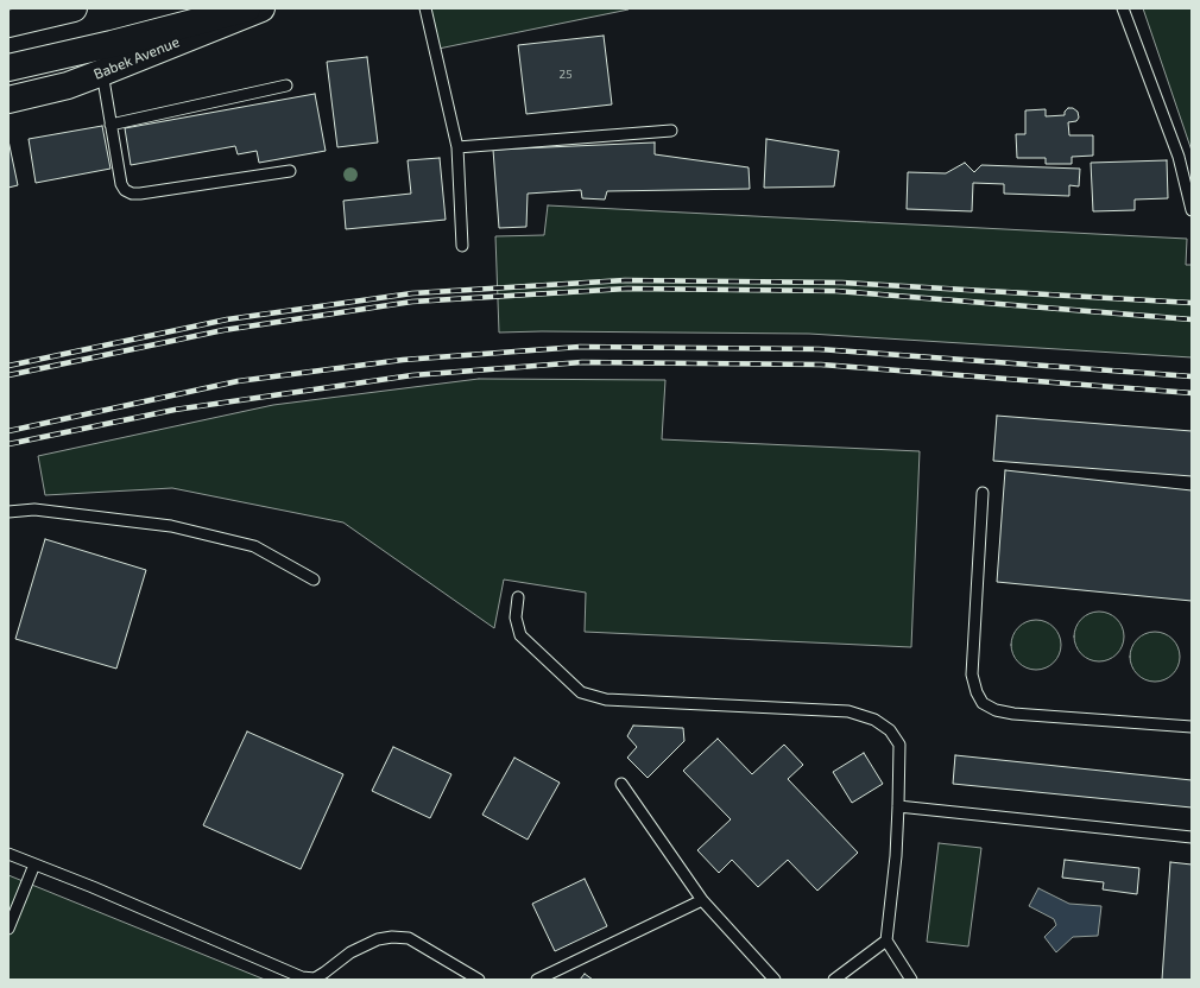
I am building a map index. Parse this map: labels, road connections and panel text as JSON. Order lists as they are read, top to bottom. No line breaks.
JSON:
{"streets":{"main road":["Babek Avenue"]},"house_numbers":["25"]}
